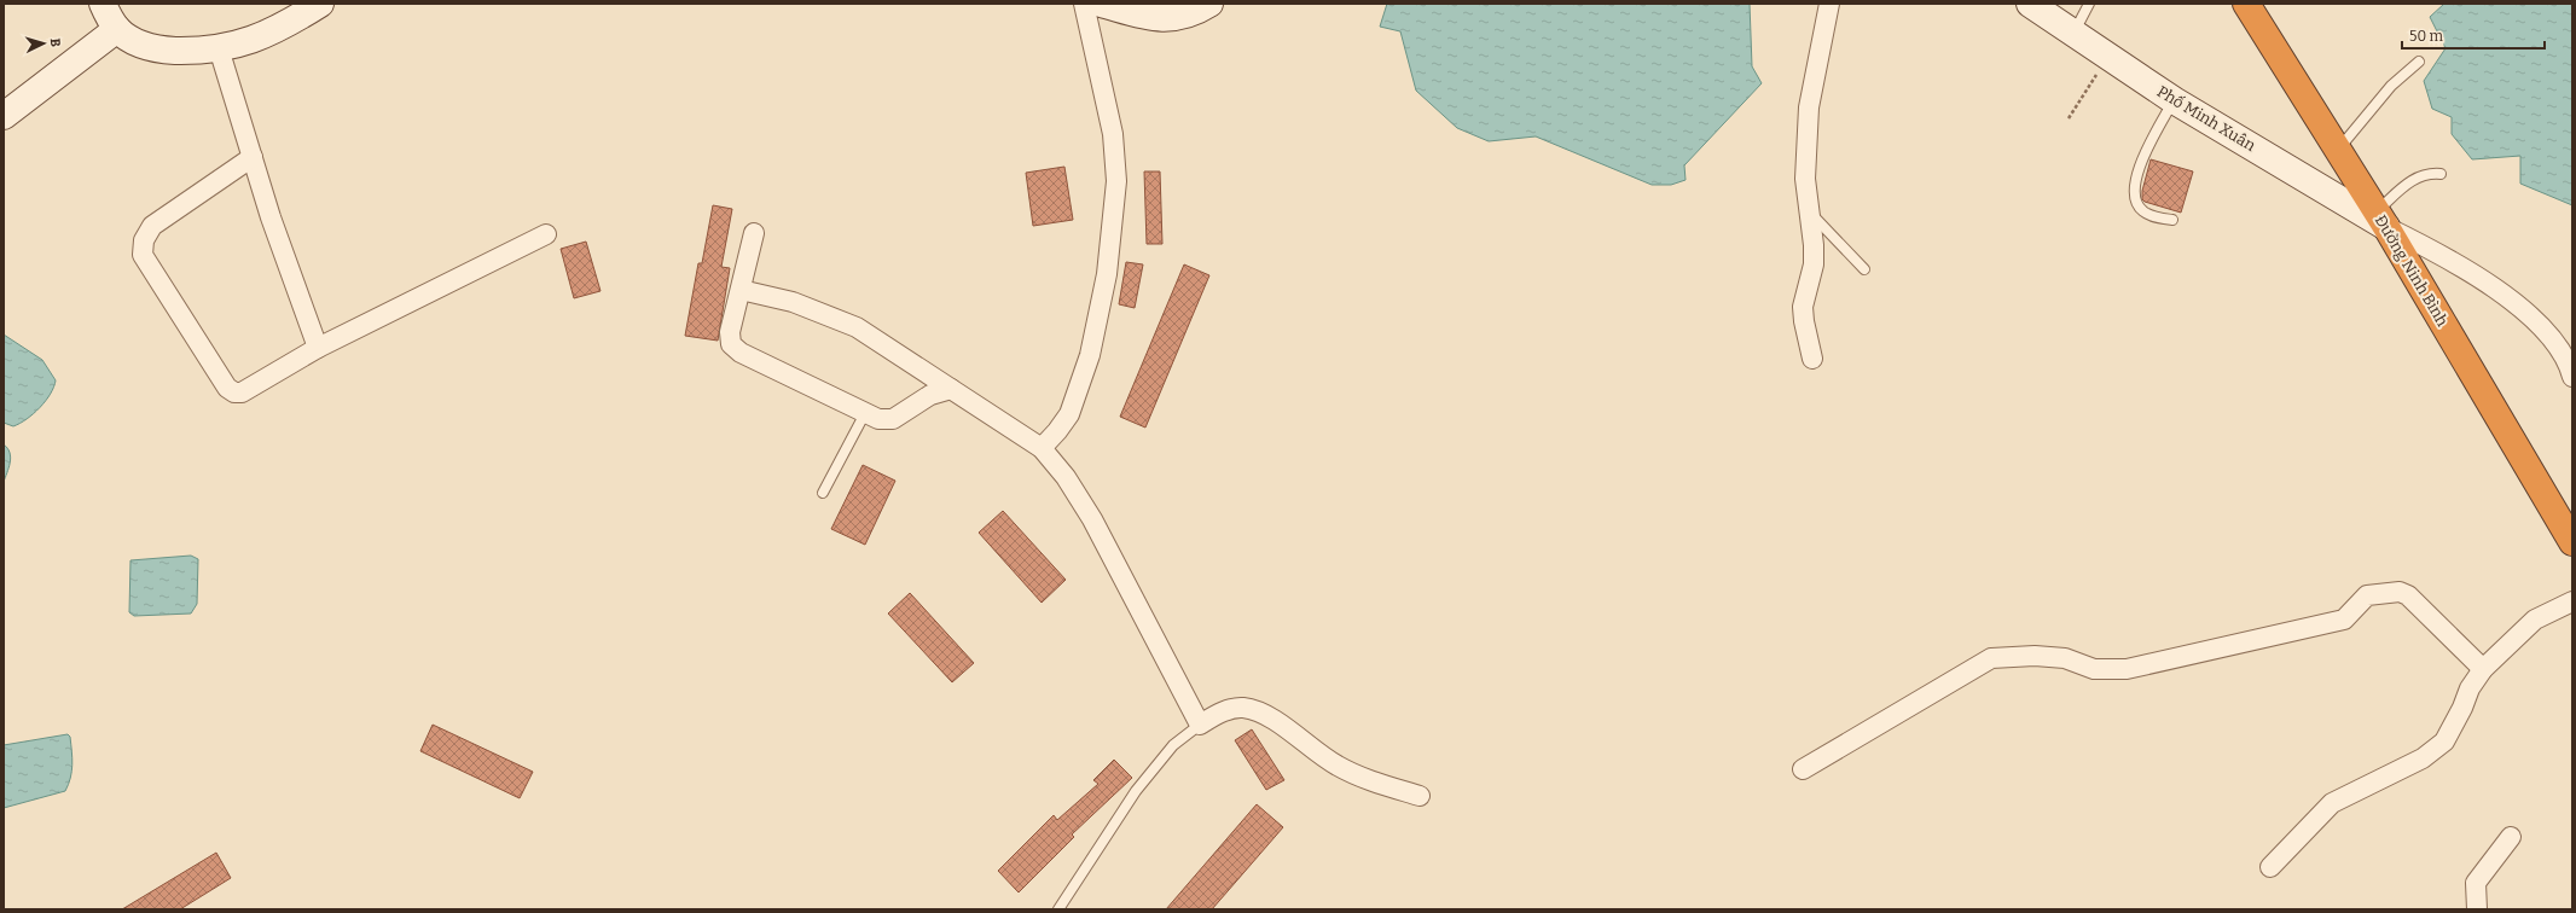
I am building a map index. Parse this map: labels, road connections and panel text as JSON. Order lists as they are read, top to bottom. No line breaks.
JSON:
{"streets":{"highway":["Đường Ninh Bình"],"street":["Phố Minh Xuân"]},"crossings":[["Phố Minh Xuân","Đường Ninh Bình"]],"scale_bar":"50 m","north":"right"}
